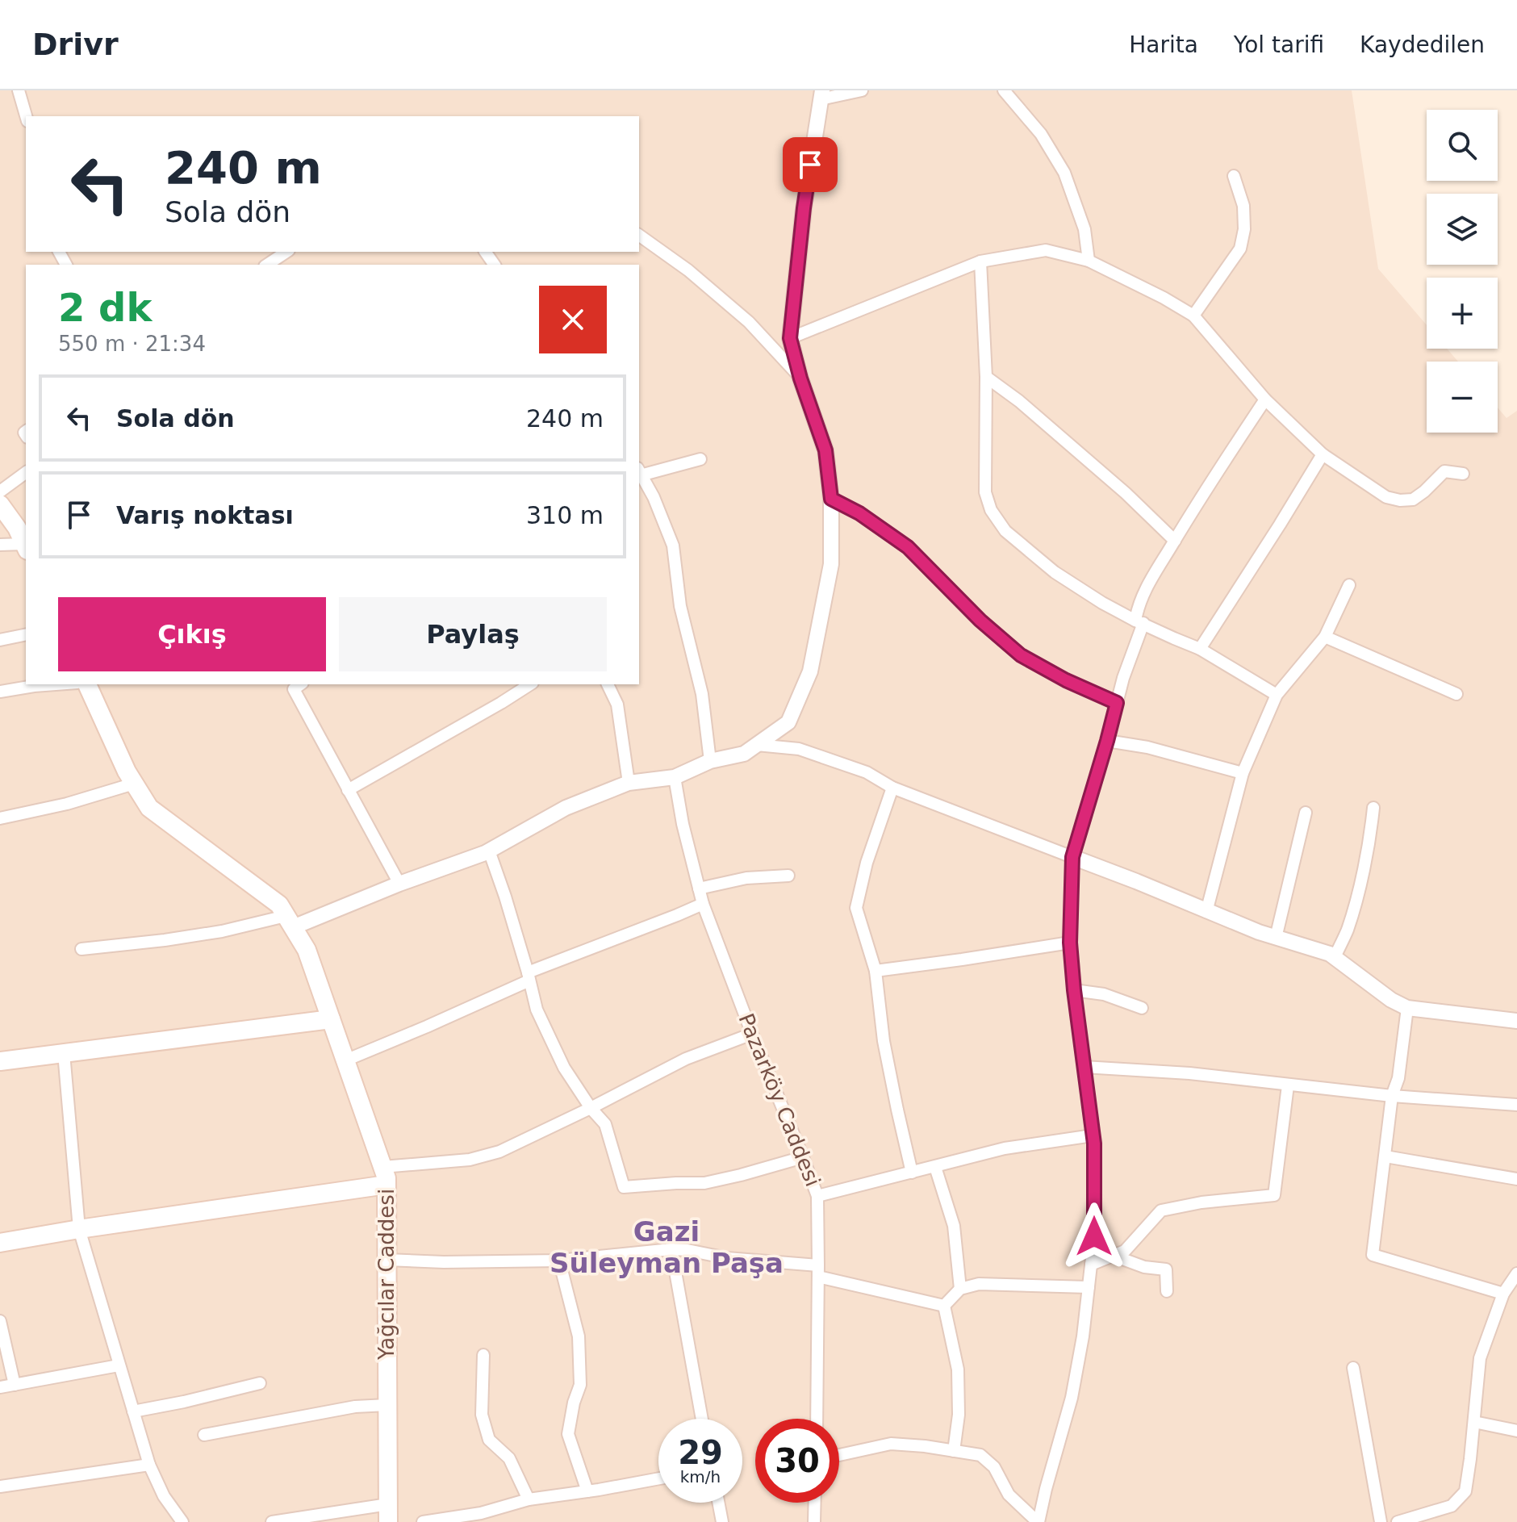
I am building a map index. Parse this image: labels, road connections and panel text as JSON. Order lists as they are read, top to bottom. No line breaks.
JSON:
{"streets":{"main road":["Yağcılar Caddesi"],"street":["Pazarköy Caddesi"]},"districts":["Gazi Süleyman Paşa"],"page":{"header":"Drivr","nav":["Harita","Yol tarifi","Kaydedilen"],"map_buttons":["+","−"],"turn":["240 m","Sola dön"],"heading":["2 dk","550 m · 21:34"],"list":[{"name":"Sola dön","value":"240 m"},{"name":"Varış noktası","value":"310 m"}],"buttons":["Çıkış","Paylaş"],"speed":"29 km/h","limit":"30"}}
